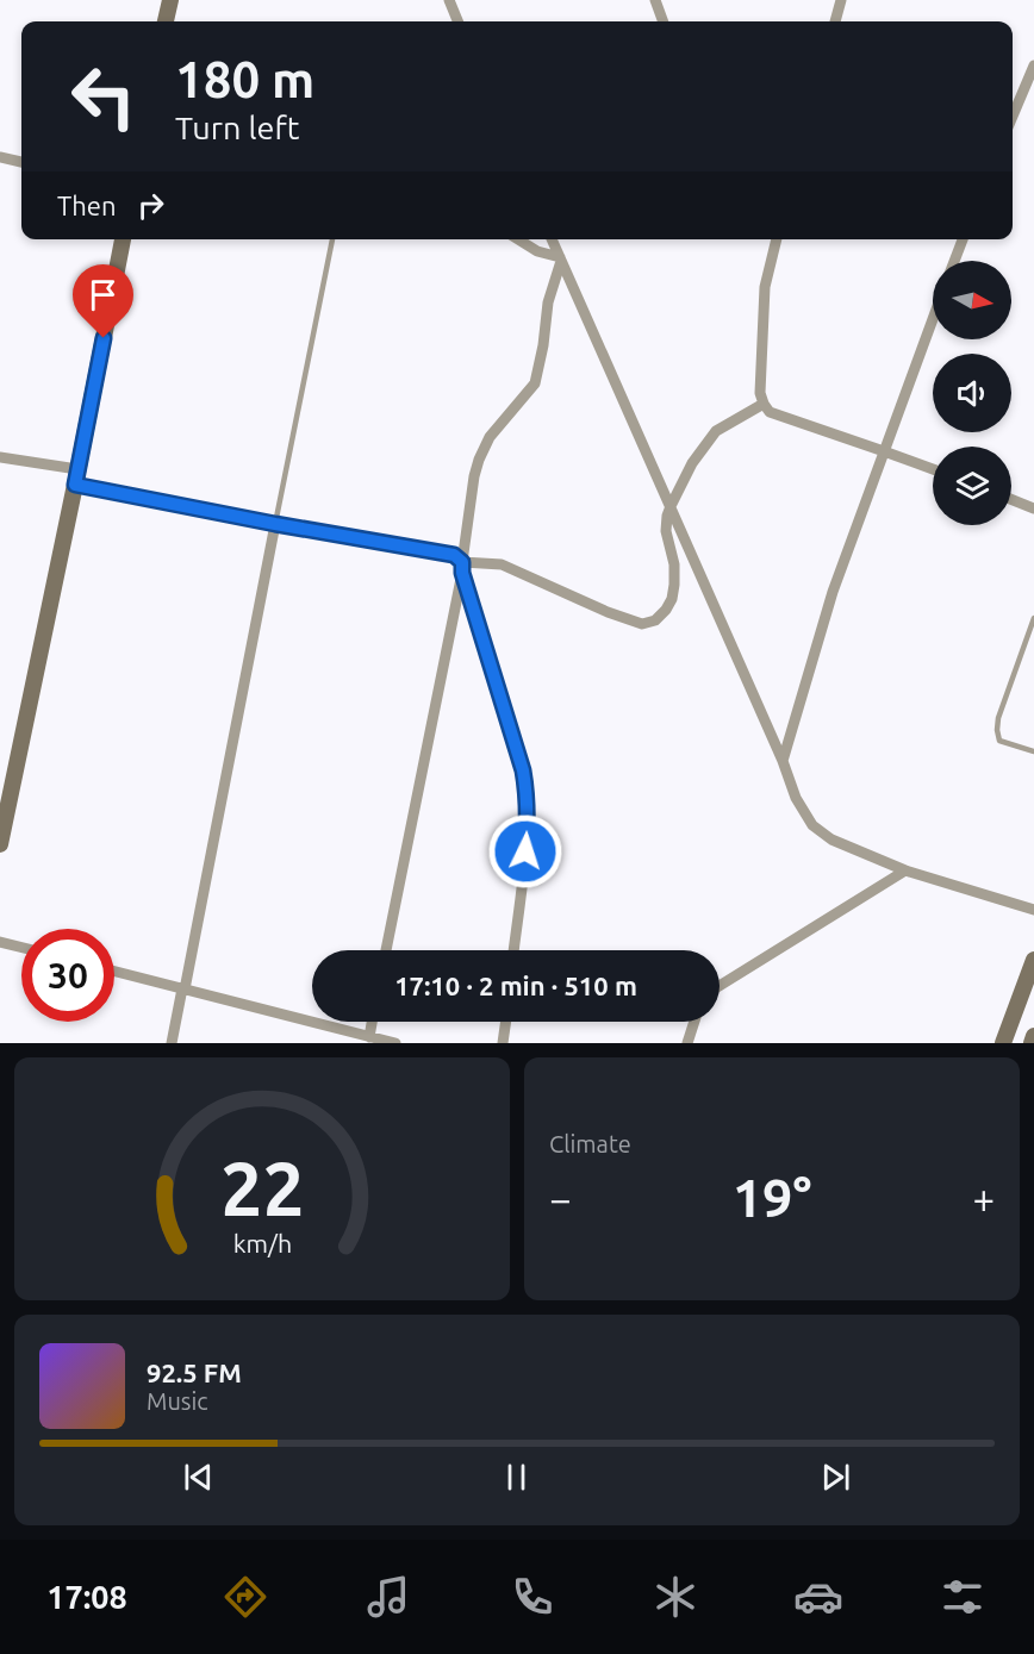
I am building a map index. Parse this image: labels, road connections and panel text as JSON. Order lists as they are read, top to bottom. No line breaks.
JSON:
{"north":"right","page":{"turn":["180 m","Turn left"],"then":"Then","limit":"30","trip":"17:10 · 2 min · 510 m","tile":"Climate","heat":["−","19°","+"],"song":["92.5 FM","Music"],"tabs":"17:08","gauge":["22","km/h"]}}
